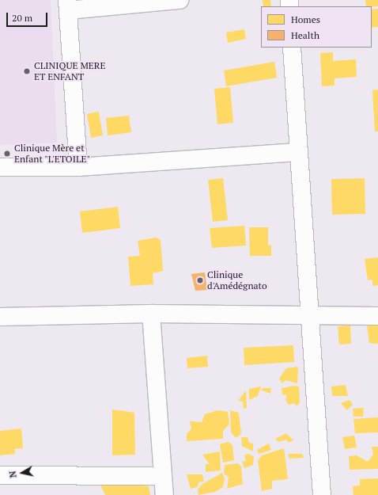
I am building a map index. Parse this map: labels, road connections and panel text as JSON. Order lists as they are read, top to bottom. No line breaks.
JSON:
{"places":["CLINIQUE MERE ET ENFANT","Clinique Mère et Enfant \"L'ETOILE\"","Clinique d'Amédégnato"],"legend":["Homes","Health"],"scale_bar":"20 m","north":"left"}
